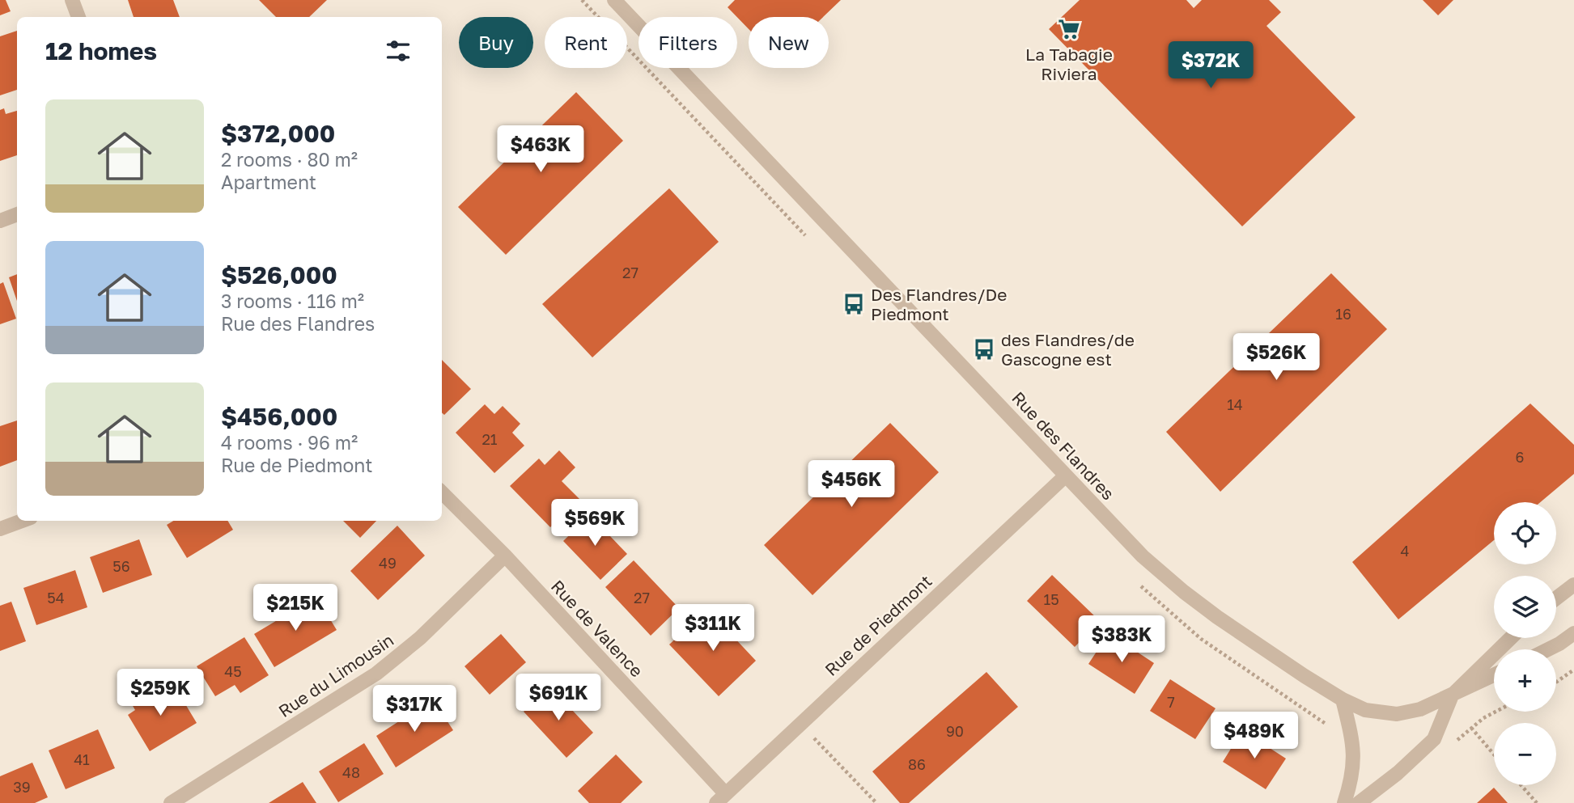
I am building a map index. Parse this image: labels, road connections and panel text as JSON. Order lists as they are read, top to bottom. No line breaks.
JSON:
{"streets":{"street":["Rue des Flandres","Rue de Piedmont","Rue de Valence","Rue du Limousin"]},"crossings":[["Rue des Flandres","Rue de Piedmont"],["Rue de Piedmont","Rue de Valence"],["Rue de Valence","Rue du Limousin"]],"places":{"supermarket":["La Tabagie Riviera"],"bus stop":["Des Flandres/De Piedmont","des Flandres/de Gascogne est"]},"house_numbers":["27","16","14","21","6","4","49","56","54","27","15","45","7","90","41","86","48","39"],"page":{"chip":["Buy","Rent","Filters","New"],"heading":"12 homes","price":["$372K","$463K","$526K","$456K","$569K","$215K","$311K","$383K","$259K","$691K","$317K","$489K"],"list":[{"name":"$372,000","note":"2 rooms · 80 m² · Apartment"},{"name":"$526,000","note":"3 rooms · 116 m² · Rue des Flandres"},{"name":"$456,000","note":"4 rooms · 96 m² · Rue de Piedmont"}],"map_buttons":["+","−"]}}
